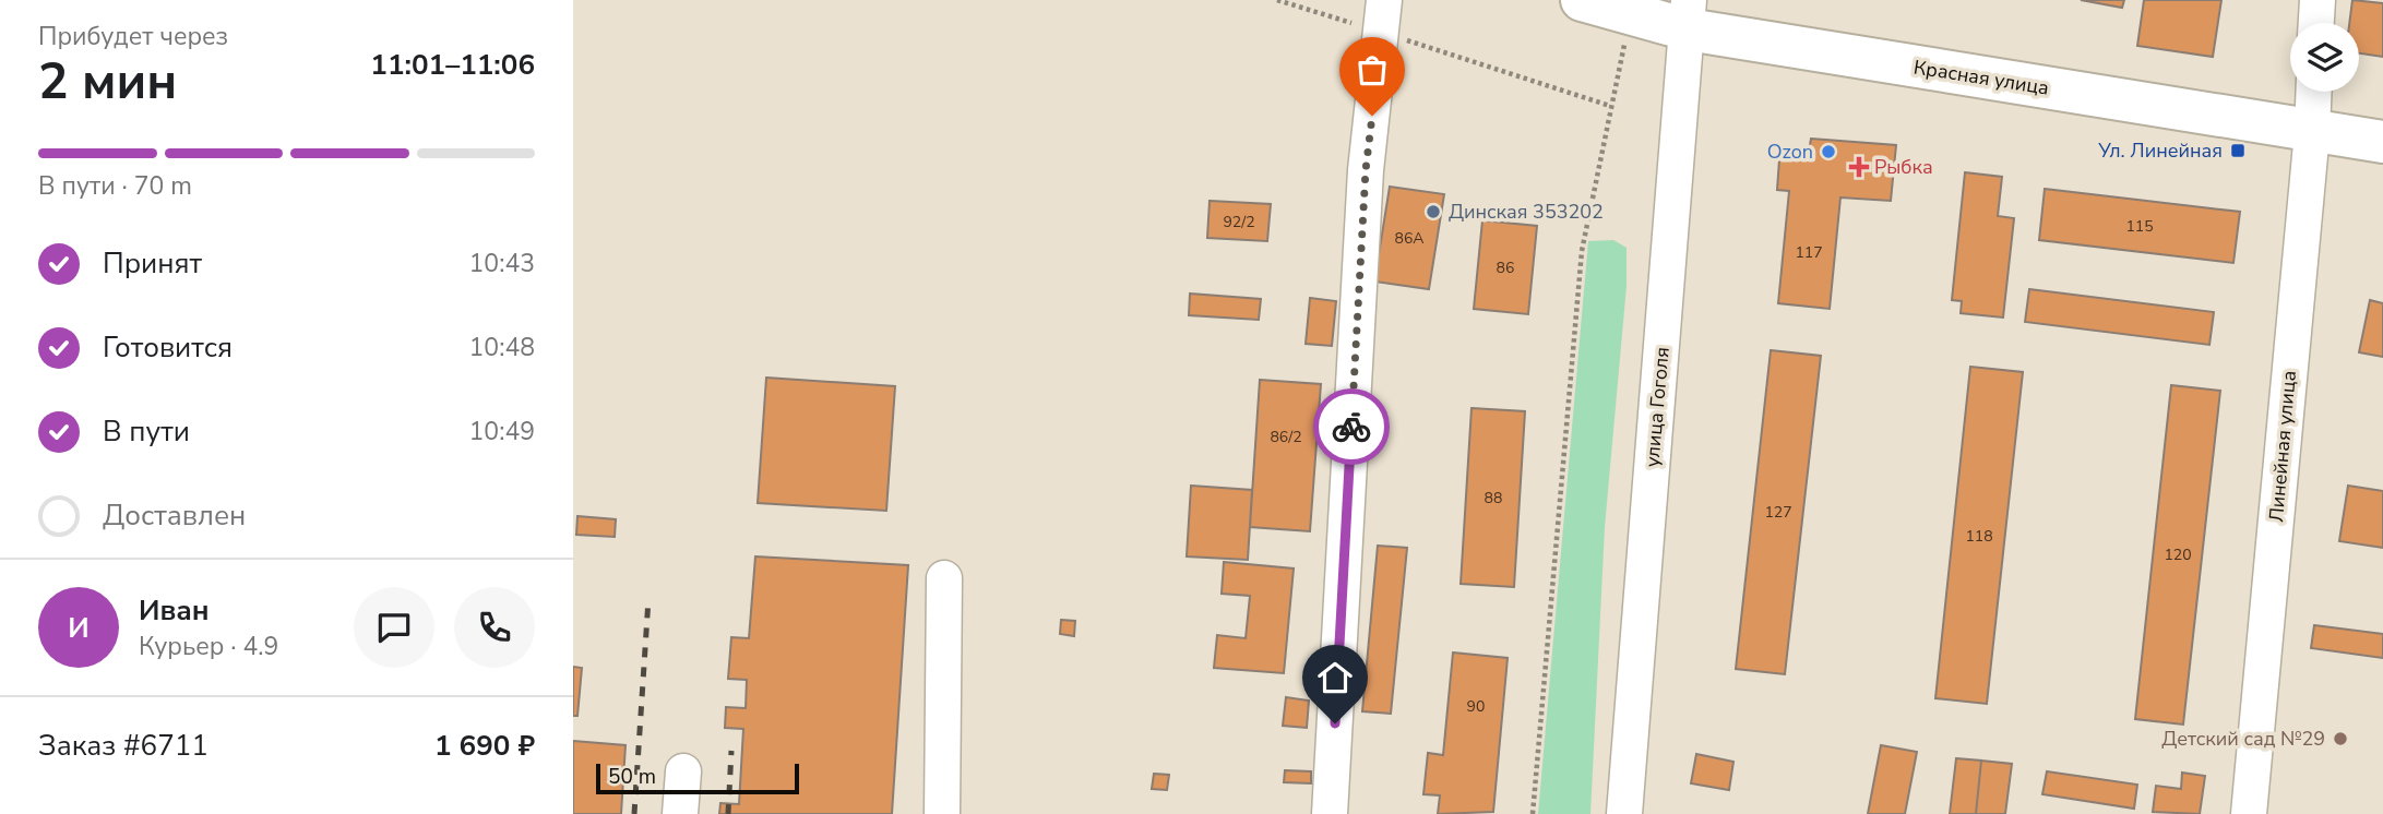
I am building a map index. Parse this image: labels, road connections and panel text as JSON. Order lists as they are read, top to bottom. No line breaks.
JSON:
{"streets":{"main road":["Красная улица"],"street":["улица Гоголя","Линейная улица"]},"crossings":[["Красная улица","улица Гоголя"],["Красная улица","Линейная улица"]],"places":{"transit":["Ул. Линейная"],"other":["Ozon","Динская 353202","Детский сад №29"],"health":["Рыбка"]},"house_numbers":["92/2","115","86А","117","86","86/2","88","127","118","120","90"],"scale_bar":"50 m","page":{"heading":["2 мин","Прибудет через","11:01–11:06"],"panel":["Иван","Курьер · 4.9","Заказ #6711","1 690 ₽"],"bar":"В пути · 70 m","list":[["Принят","10:43"],["Готовится","10:48"],["В пути","10:49"],"Доставлен"],"round":"И","scale":"50 m"}}
